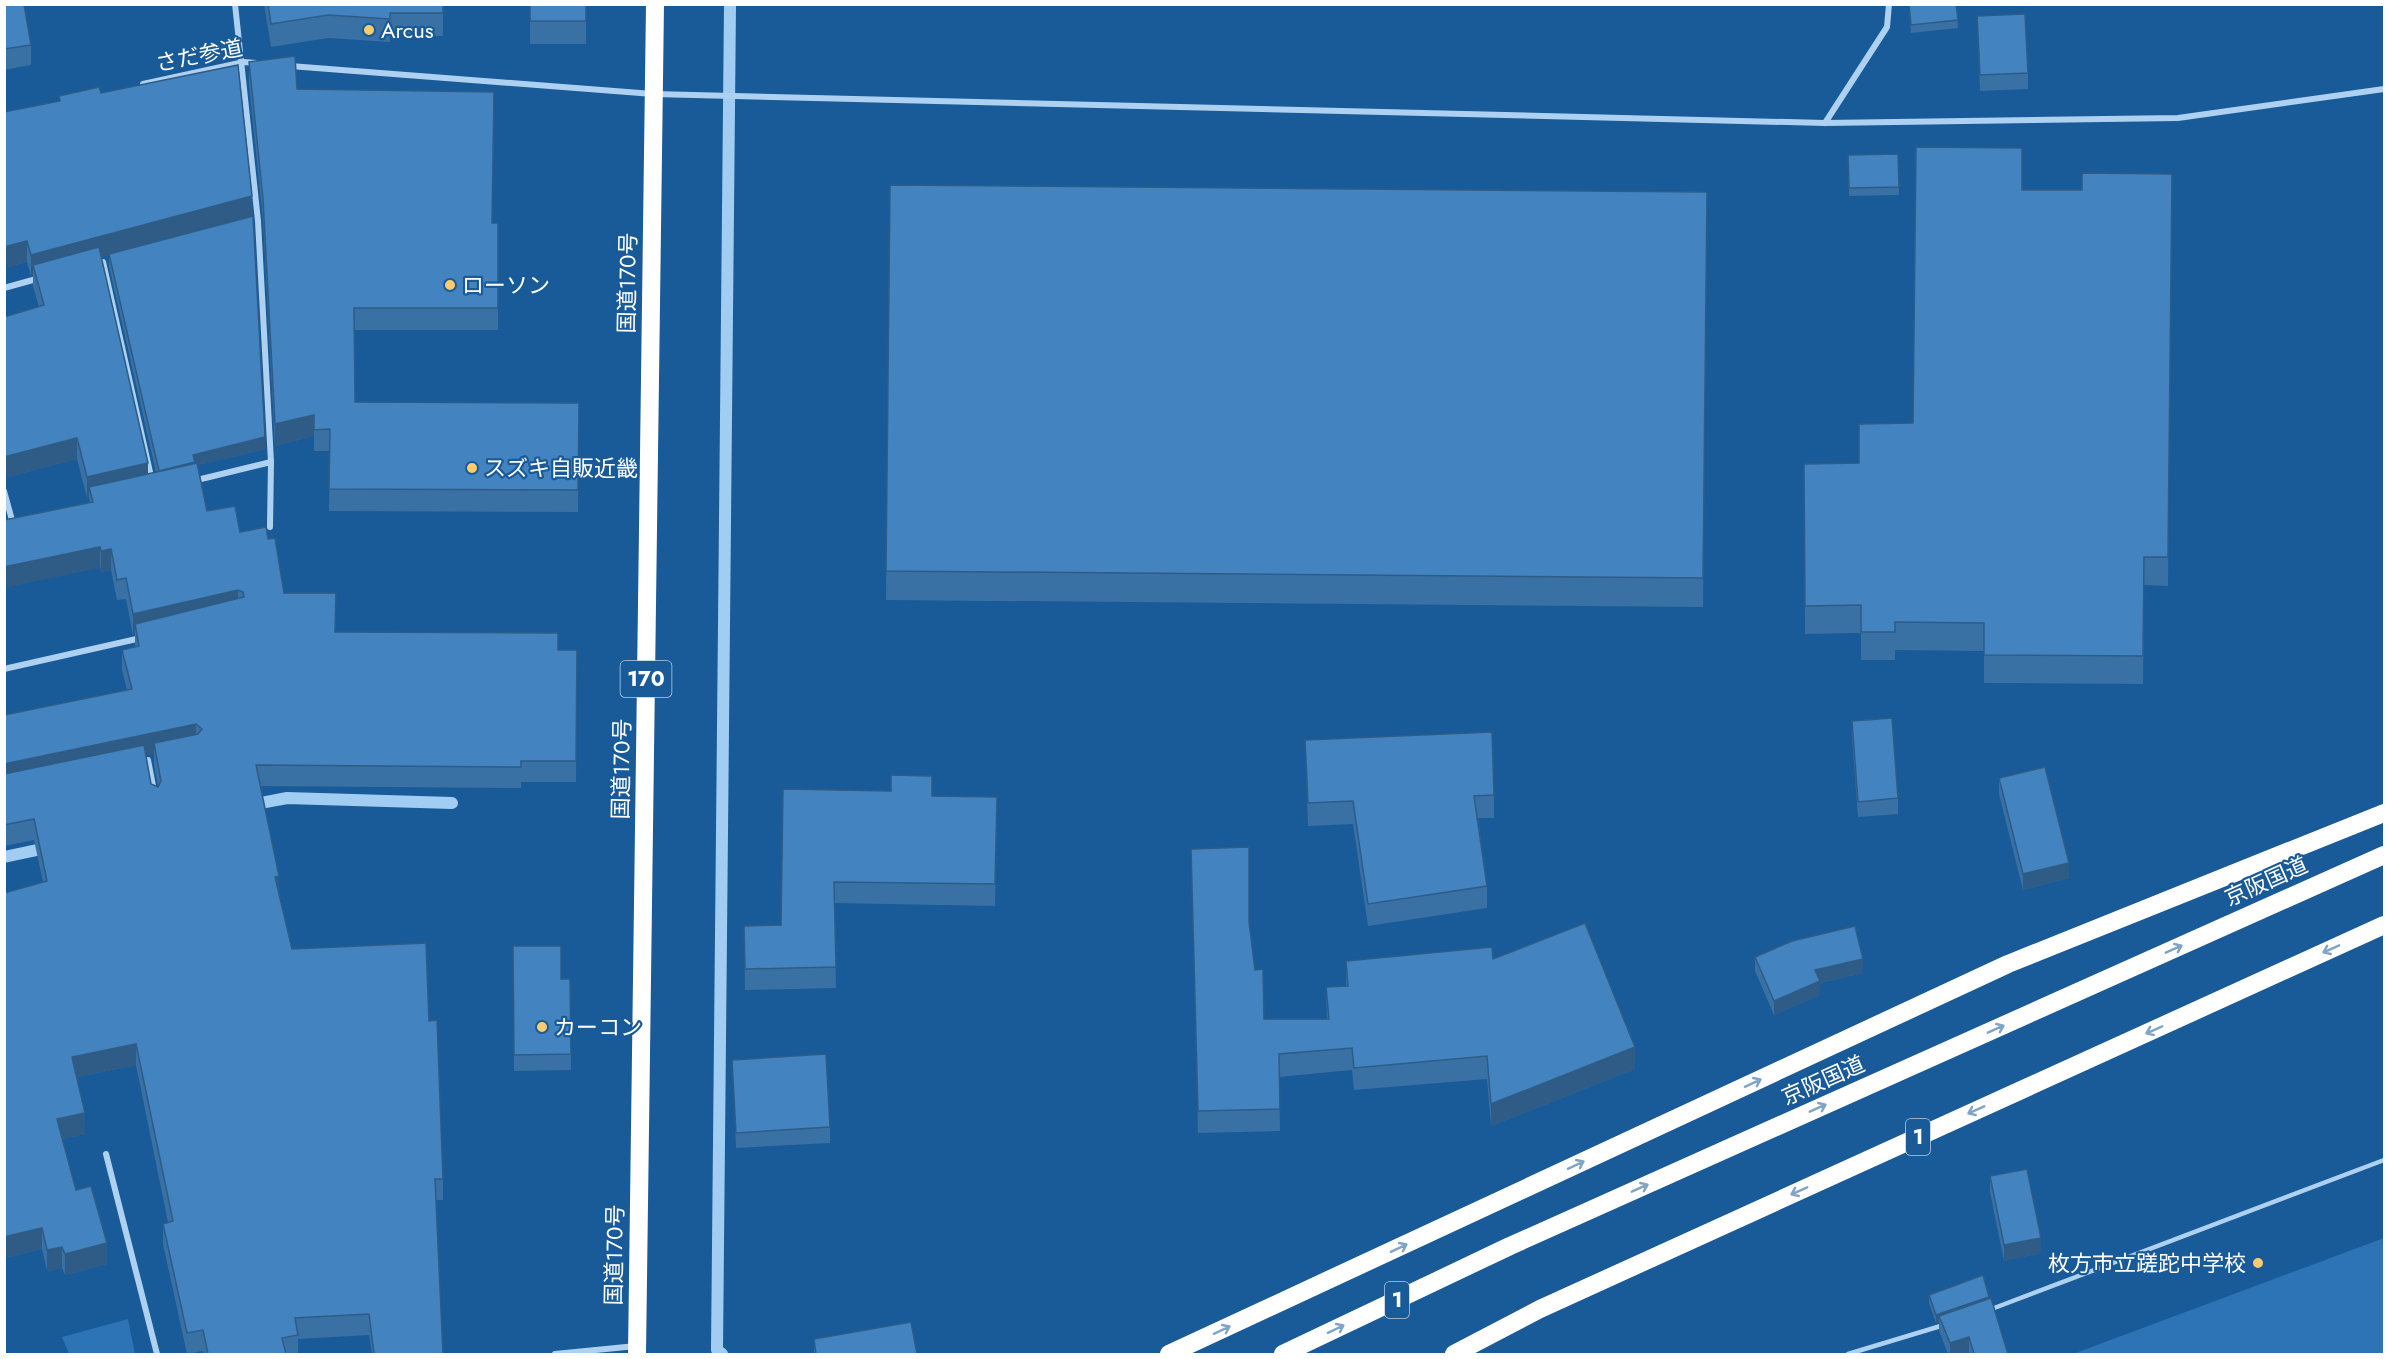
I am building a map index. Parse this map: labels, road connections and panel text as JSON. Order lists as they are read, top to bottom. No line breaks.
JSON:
{"streets":{"highway":["国道170号","170","京阪国道","1"],"street":["さだ参道"]},"places":["Arcus","ローソン","スズキ自販近畿","カーコン","枚方市立蹉跎中学校"]}
